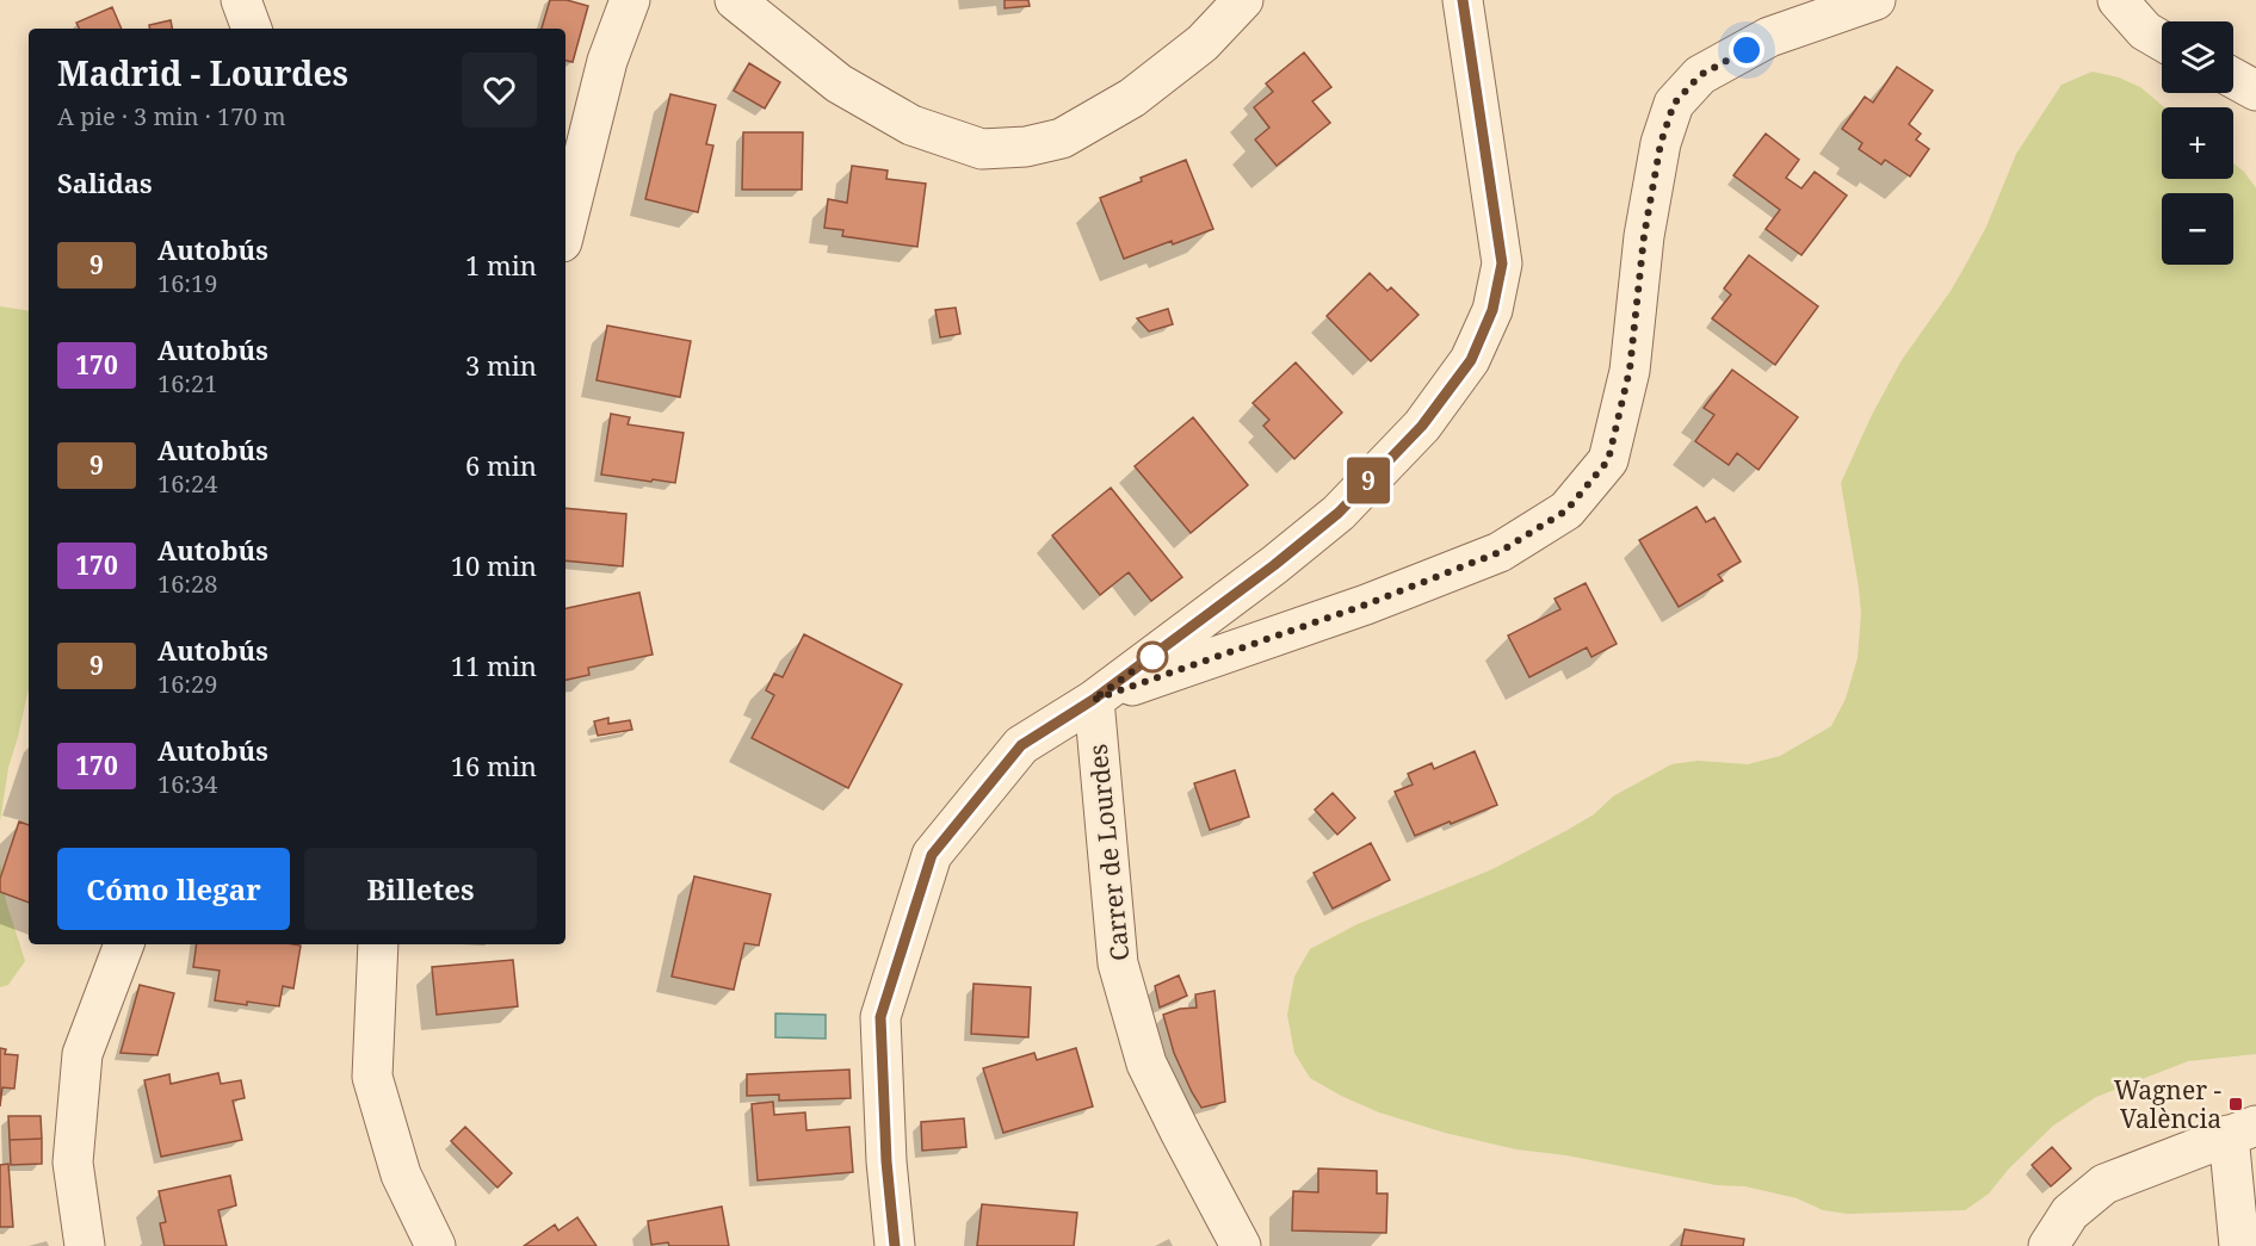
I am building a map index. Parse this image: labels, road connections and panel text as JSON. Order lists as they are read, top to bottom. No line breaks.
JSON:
{"streets":{"street":["Carrer de Lourdes"]},"places":{"transit":["Wagner - València"]},"lines":["bus line 9"],"page":{"on_map":"9","map_buttons":["+","−"],"heading":[["Madrid - Lourdes","A pie · 3 min · 170 m"],"Salidas"],"list":[{"mark":"9","name":"Autobús","note":"16:19","value":"1 min"},{"mark":"170","name":"Autobús","note":"16:21","value":"3 min"},{"mark":"9","name":"Autobús","note":"16:24","value":"6 min"},{"mark":"170","name":"Autobús","note":"16:28","value":"10 min"},{"mark":"9","name":"Autobús","note":"16:29","value":"11 min"},{"mark":"170","name":"Autobús","note":"16:34","value":"16 min"}],"buttons":["Cómo llegar","Billetes"]}}
